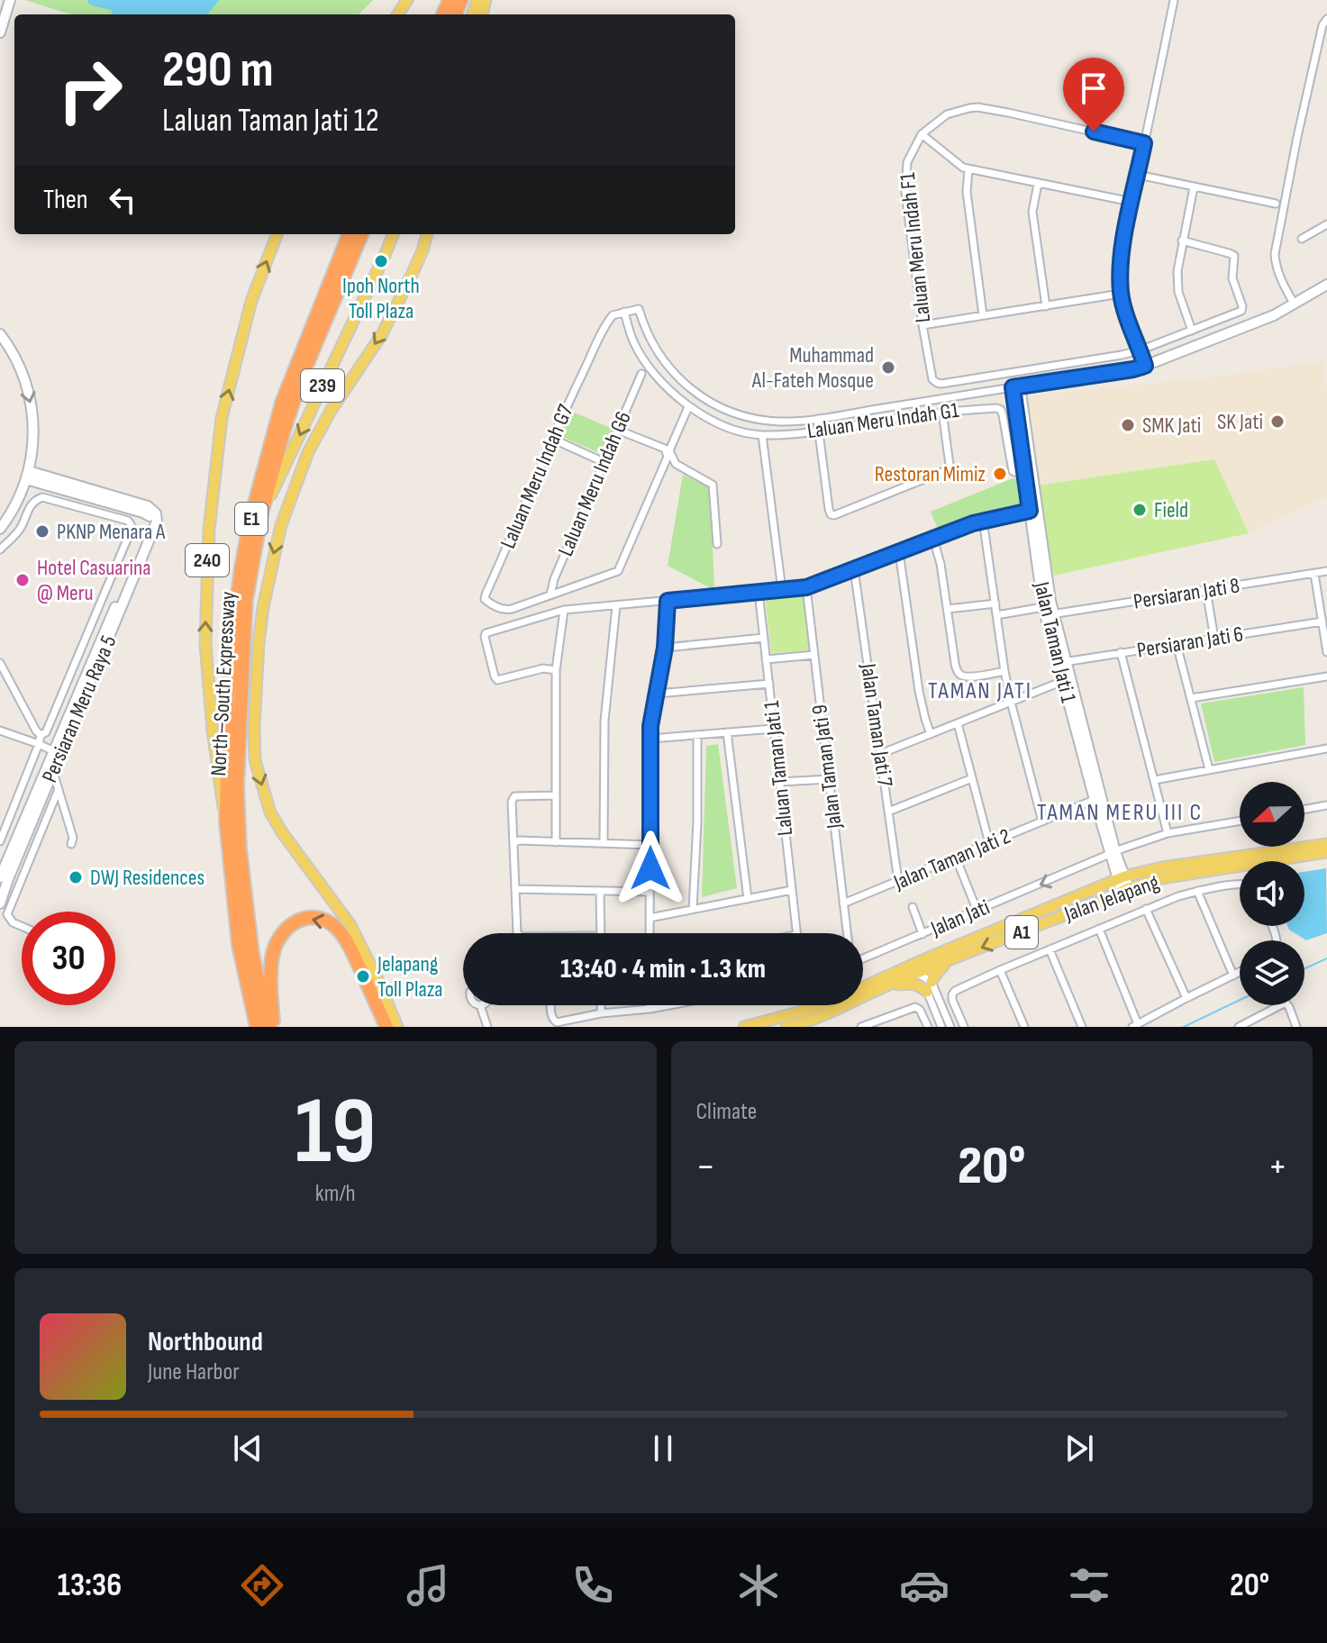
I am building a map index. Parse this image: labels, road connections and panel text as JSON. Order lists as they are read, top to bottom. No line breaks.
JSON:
{"streets":{"highway":["E1","North–South Expressway"],"main road":["239","240","Jalan Jelapang","A1"],"street":["Laluan Meru Indah F1","Laluan Meru Indah G1","Laluan Meru Indah G7","Laluan Meru Indah G6","Persiaran Jati 8","Jalan Taman Jati 1","Persiaran Jati 6","Persiaran Meru Raya 5","Jalan Taman Jati 7","Jalan Taman Jati 9","Laluan Taman Jati 1","Jalan Taman Jati 2","Jalan Jati"]},"crossings":[["239","North–South Expressway"],["Laluan Meru Indah G1","Laluan Meru Indah G7"],["Laluan Meru Indah G1","Jalan Taman Jati 1"],["Laluan Meru Indah G7","Laluan Meru Indah G6"],["240","North–South Expressway"],["Persiaran Jati 8","Jalan Taman Jati 1"],["Jalan Taman Jati 1","Persiaran Jati 6"],["Jalan Taman Jati 1","Jalan Taman Jati 2"],["Jalan Taman Jati 1","Jalan Jelapang"],["Jalan Taman Jati 1","Jalan Jati"],["Jalan Taman Jati 7","Jalan Taman Jati 2"],["Jalan Taman Jati 9","Jalan Taman Jati 2"]],"one_way":["Jalan Jati"],"districts":["TAMAN JATI","TAMAN MERU III C"],"places":["Ipoh North Toll Plaza","Muhammad Al-Fateh Mosque","SK Jati","SMK Jati","Restoran Mimiz","Field","PKNP Menara A","Hotel Casuarina @ Meru","DWJ Residences","Jelapang Toll Plaza"],"north":"left","page":{"turn":["290 m","Laluan Taman Jati 12"],"then":"Then","limit":"30","trip":"13:40 · 4 min · 1.3 km","tile":[["19","km/h"],"Climate"],"heat":["−","20°","+"],"song":["Northbound","June Harbor"],"tabs":["13:36","20°"]}}
